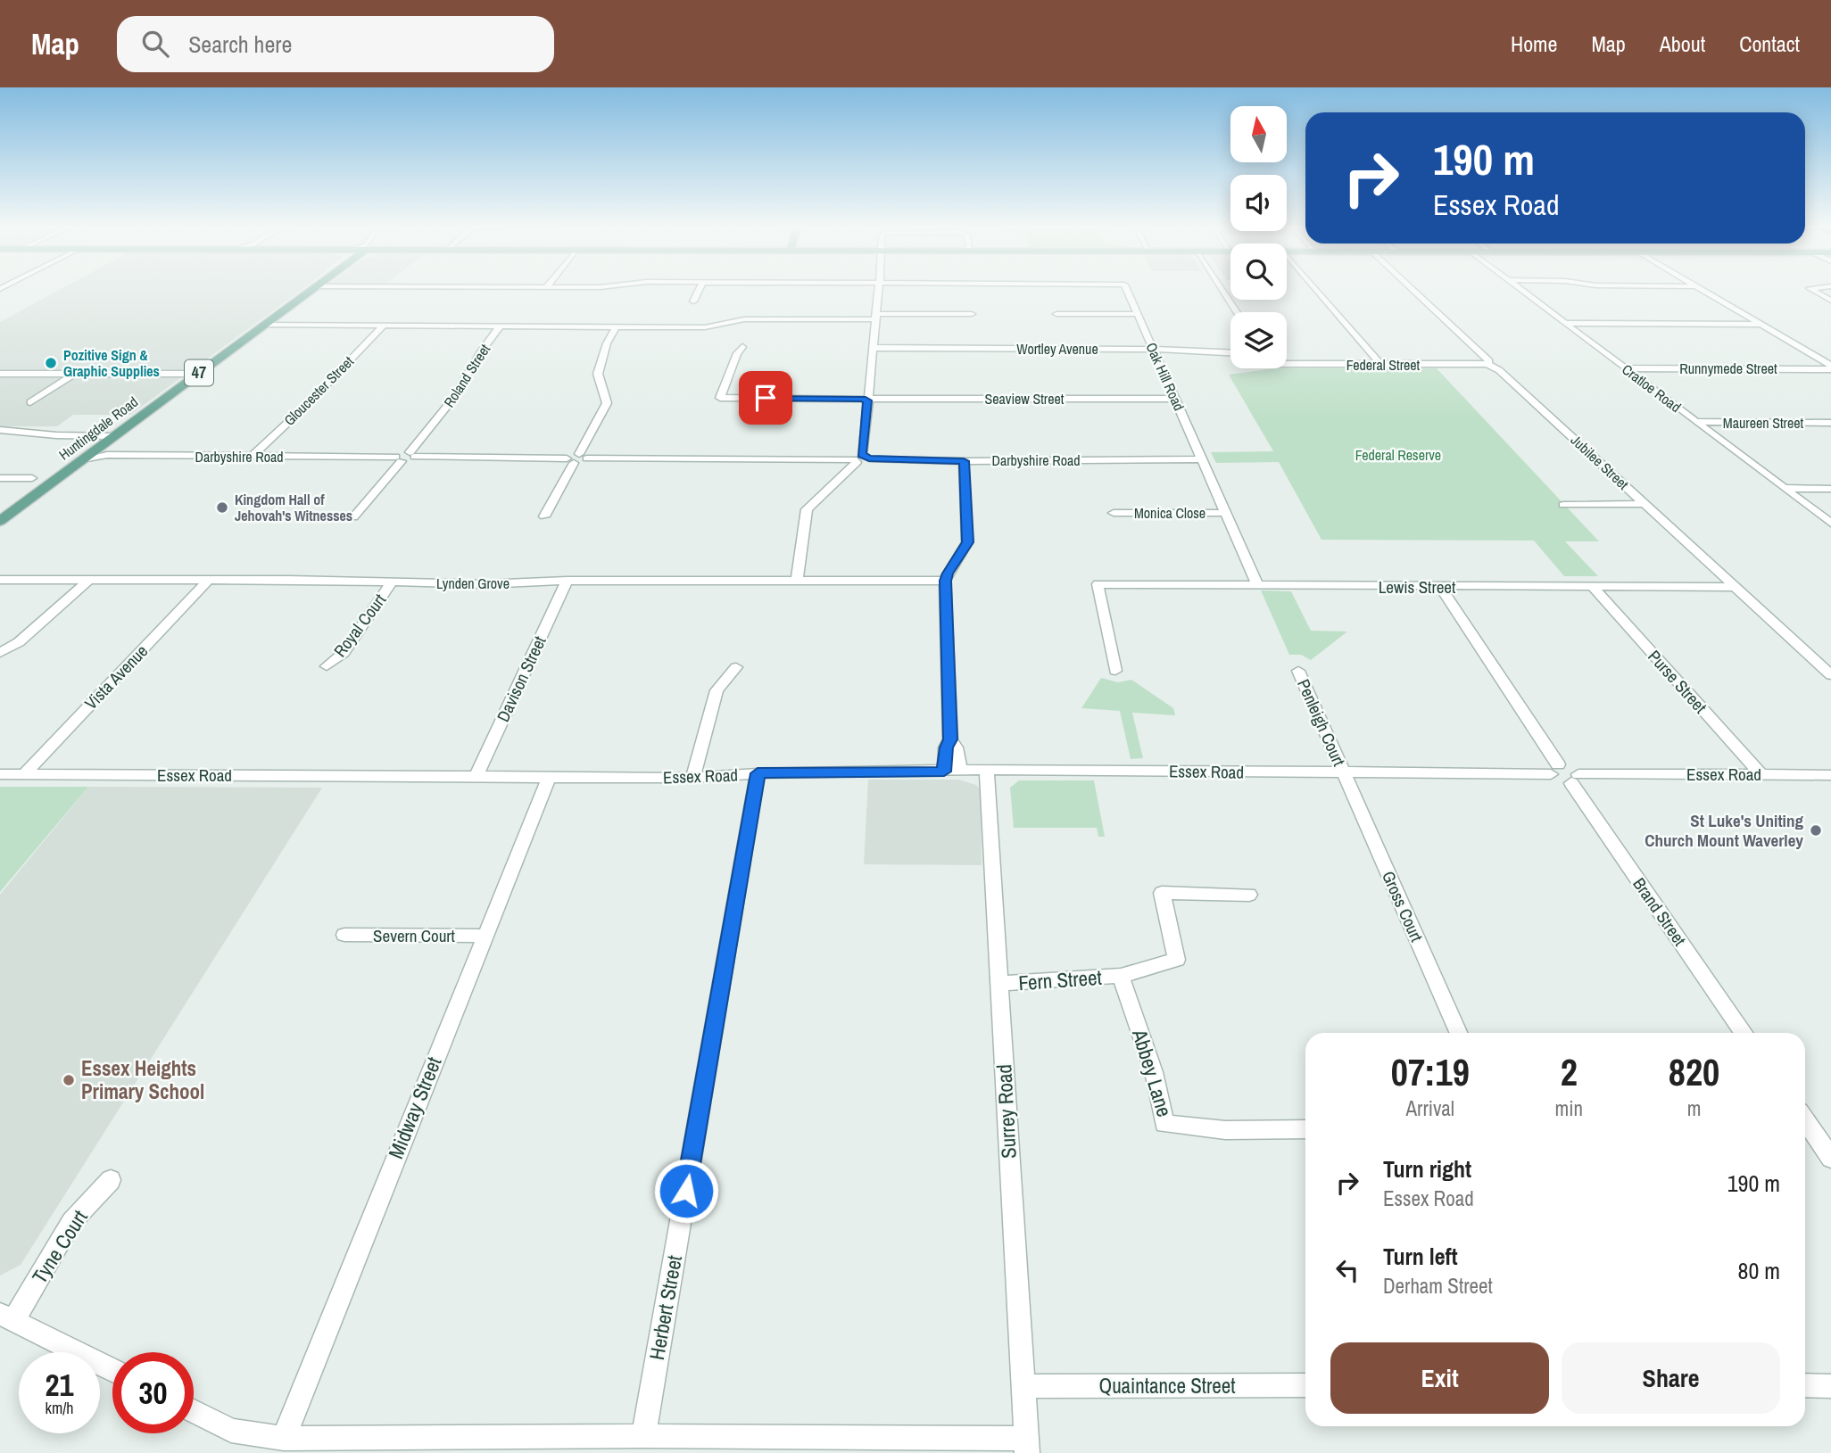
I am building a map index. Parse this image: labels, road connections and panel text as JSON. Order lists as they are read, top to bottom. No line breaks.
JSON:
{"streets":{"main road":["47","Huntingdale Road"],"street":["Wortley Avenue","Federal Street","Runnymede Street","Roland Street","Oak Hill Road","Cratloe Road","Gloucester Street","Seaview Street","Maureen Street","Darbyshire Road","Jubilee Street","Monica Close","Lynden Grove","Lewis Street","Royal Court","Vista Avenue","Davison Street","Purse Street","Penleigh Court","Essex Road","Gross Court","Brand Street","Severn Court","Fern Street","Abbey Lane","Midway Street","Surrey Road","Tyne Court","Herbert Street","Quaintance Street"]},"crossings":[["Wortley Avenue","Oak Hill Road"],["Federal Street","Jubilee Street"],["Runnymede Street","Cratloe Road"],["Roland Street","Darbyshire Road"],["Oak Hill Road","Seaview Street"],["Oak Hill Road","Darbyshire Road"],["Oak Hill Road","Monica Close"],["Oak Hill Road","Lewis Street"],["Cratloe Road","Maureen Street"],["Gloucester Street","Darbyshire Road"],["Huntingdale Road","Darbyshire Road"],["Jubilee Street","Lewis Street"],["Lynden Grove","Royal Court"],["Lynden Grove","Vista Avenue"],["Lynden Grove","Davison Street"],["Lewis Street","Purse Street"],["Vista Avenue","Essex Road"],["Davison Street","Essex Road"],["Purse Street","Essex Road"],["Penleigh Court","Essex Road"],["Penleigh Court","Gross Court"],["Essex Road","Gross Court"],["Essex Road","Brand Street"],["Essex Road","Midway Street"],["Essex Road","Surrey Road"],["Essex Road","Herbert Street"],["Severn Court","Midway Street"],["Fern Street","Abbey Lane"],["Fern Street","Surrey Road"],["Surrey Road","Quaintance Street"]],"parks":["Federal Reserve"],"places":["Pozitive Sign & Graphic Supplies","Kingdom Hall of Jehovah's Witnesses","St Luke's Uniting Church Mount Waverley","Essex Heights Primary School"],"north":"top","page":{"header":"Map","search":"Search here","nav":["Home","Map","About","Contact"],"turn":["190 m","Essex Road"],"eta":["07:19","Arrival","2","min","820","m"],"list":[{"name":"Turn right","note":"Essex Road","value":"190 m"},{"name":"Turn left","note":"Derham Street","value":"80 m"}],"buttons":["Exit","Share"],"speed":"21 km/h","limit":"30"}}
